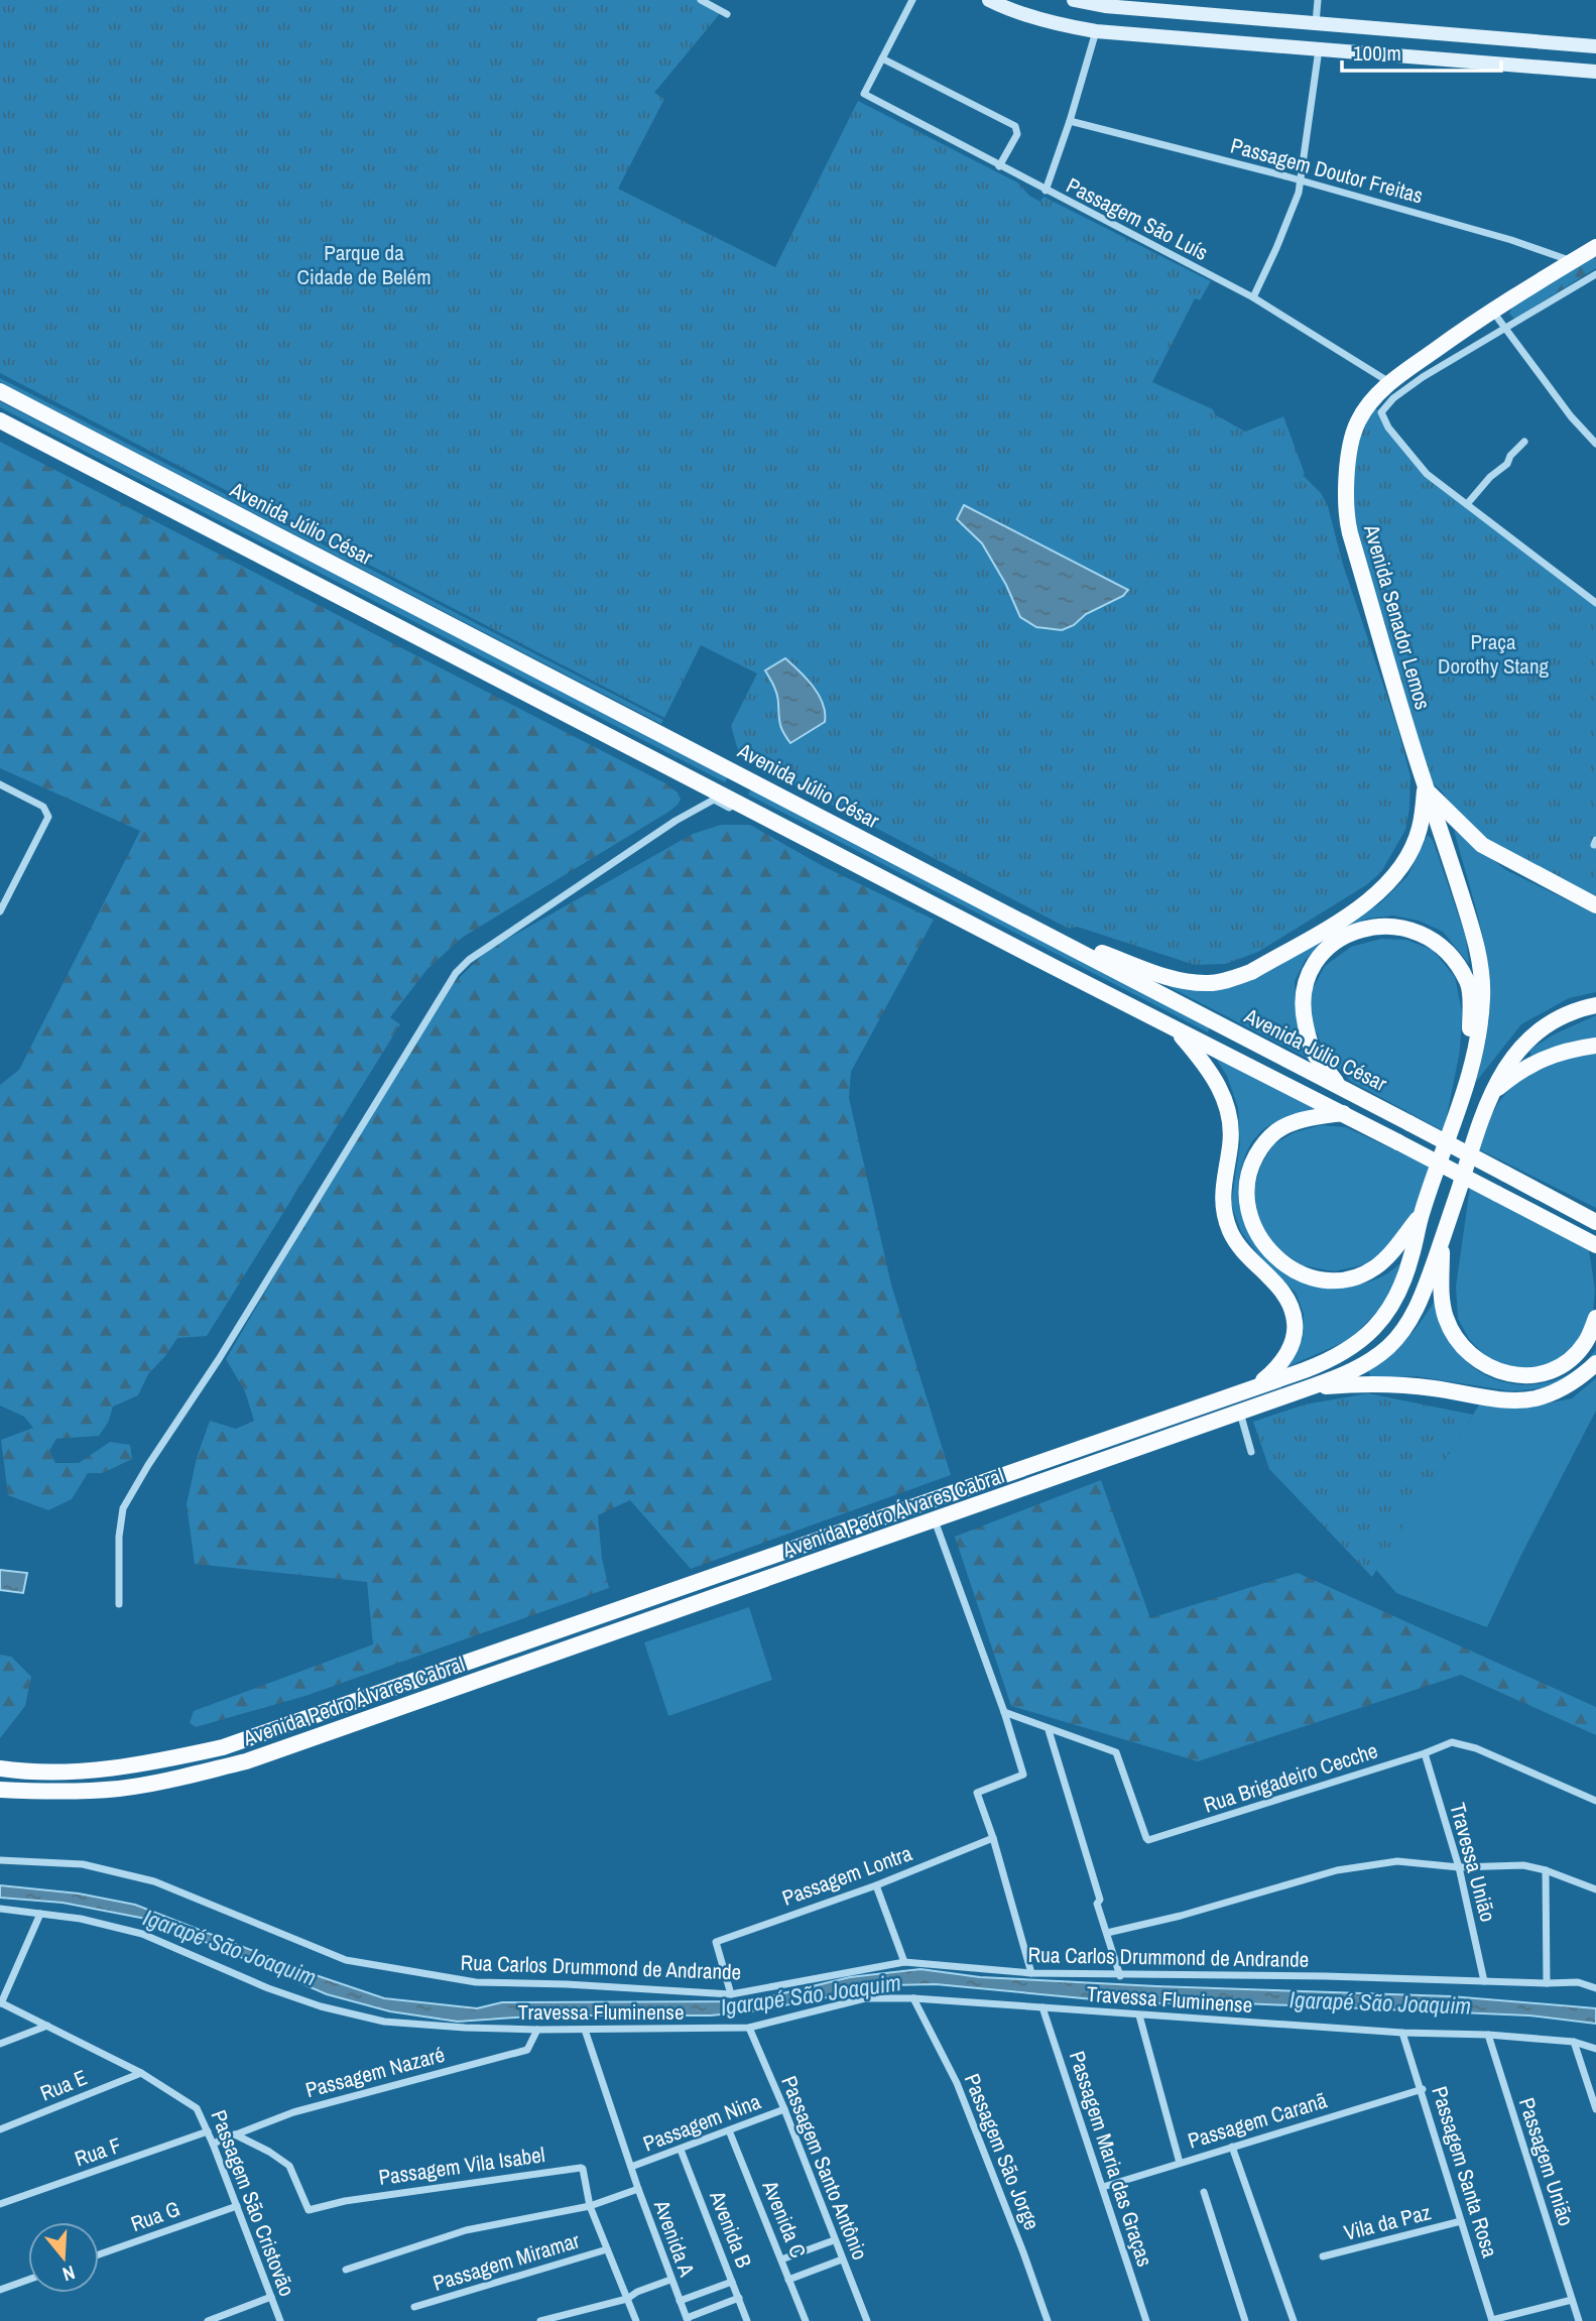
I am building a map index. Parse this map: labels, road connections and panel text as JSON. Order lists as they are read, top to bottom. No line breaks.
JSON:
{"streets":{"main road":["Avenida Júlio César","Avenida Senador Lemos","Avenida Pedro Álvares Cabral"],"street":["Passagem Doutor Freitas","Passagem São Luís","Rua Brigadeiro Cecche","Travessa União","Passagem Lontra","Rua Carlos Drummond de Andrande","Travessa Fluminense","Passagem Nazaré","Rua E","Passagem Caranã","Passagem Nina","Rua F","Passagem São Jorge","Passagem Maria das Graças","Passagem União","Passagem Vila Isabel","Passagem Santo Antônio","Passagem Santa Rosa","Passagem São Cristovão","Rua G","Avenida C","Vila da Paz","Avenida B","Avenida A","Passagem Miramar"]},"crossings":[["Passagem Doutor Freitas","Avenida Senador Lemos"],["Passagem São Luís","Avenida Senador Lemos"],["Avenida Senador Lemos","Avenida Pedro Álvares Cabral"],["Rua Brigadeiro Cecche","Travessa União"],["Travessa União","Rua Carlos Drummond de Andrande"],["Passagem Lontra","Rua Carlos Drummond de Andrande"],["Travessa Fluminense","Passagem Nazaré"],["Travessa Fluminense","Passagem São Jorge"],["Travessa Fluminense","Passagem Maria das Graças"],["Travessa Fluminense","Passagem União"],["Travessa Fluminense","Passagem Santo Antônio"],["Travessa Fluminense","Passagem Santa Rosa"],["Travessa Fluminense","Avenida A"],["Passagem Nazaré","Passagem Vila Isabel"],["Passagem Nazaré","Passagem São Cristovão"],["Rua E","Passagem São Cristovão"],["Passagem Caranã","Passagem Maria das Graças"],["Passagem Caranã","Passagem Santa Rosa"],["Passagem Nina","Passagem Santo Antônio"],["Passagem Nina","Avenida C"],["Passagem Nina","Avenida B"],["Passagem Nina","Avenida A"],["Rua F","Passagem São Cristovão"],["Passagem Santa Rosa","Vila da Paz"],["Passagem São Cristovão","Rua G"]],"water":["Igarapé São Joaquim"],"parks":["Parque da Cidade de Belém","Praça Dorothy Stang"],"scale_bar":"100 m","north":"bottom"}
